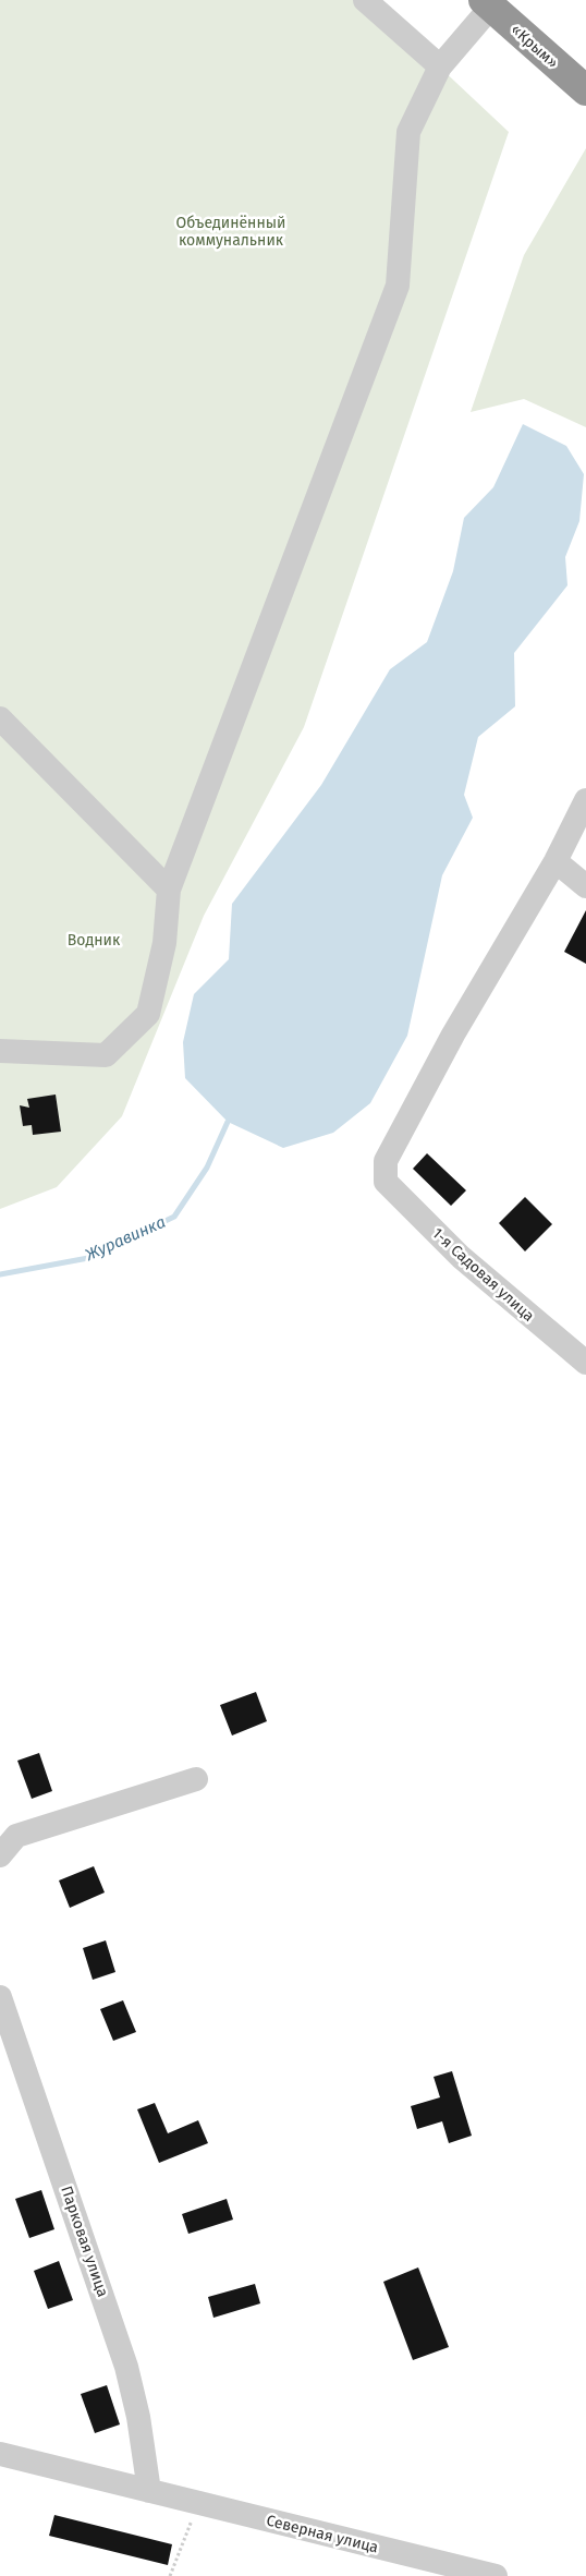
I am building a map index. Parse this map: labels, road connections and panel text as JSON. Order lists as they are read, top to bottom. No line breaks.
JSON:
{"streets":{"highway":["«Крым»"],"street":["1-я Садовая улица","Парковая улица","Северная улица"]},"crossings":[["Парковая улица","Северная улица"]],"water":["Журавинка"],"parks":["Объединённый коммунальник","Водник"]}
